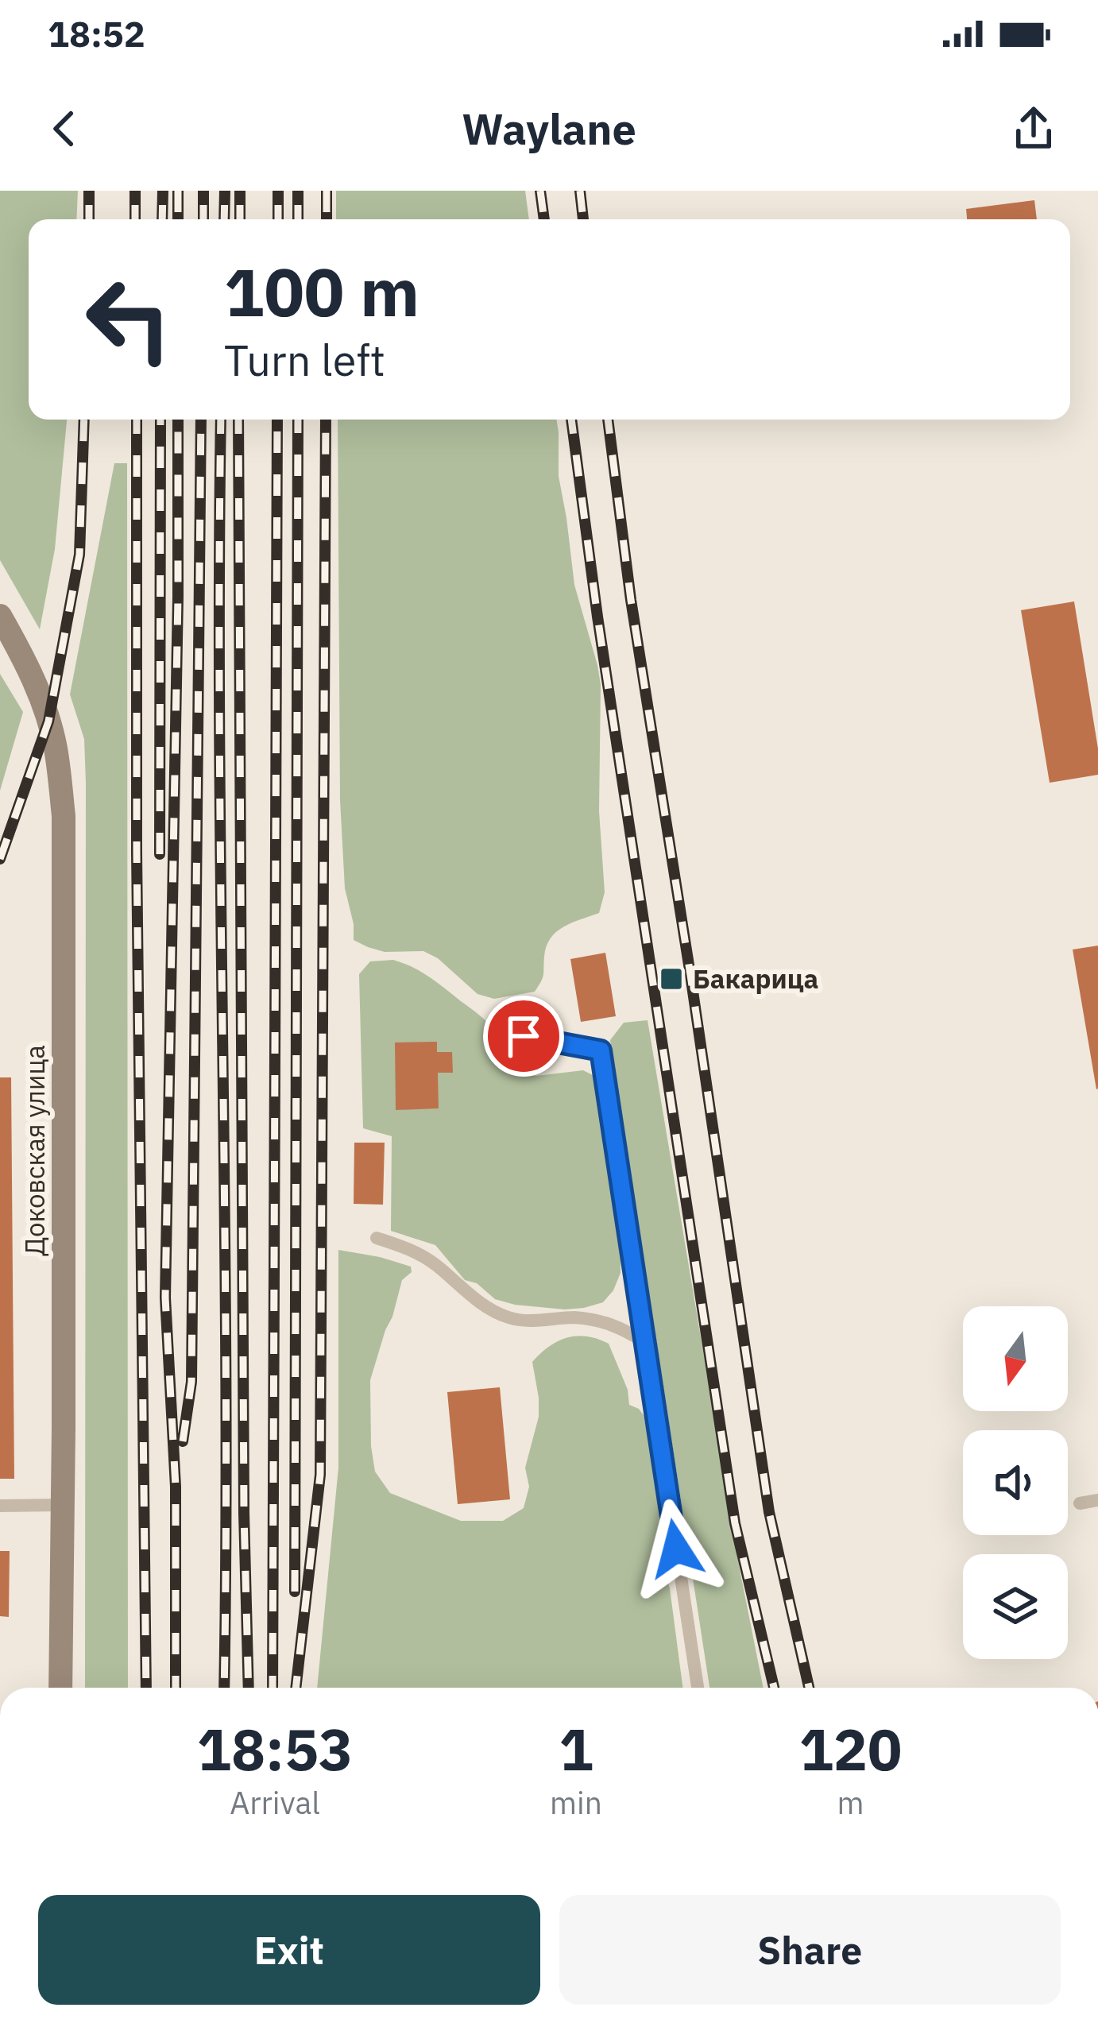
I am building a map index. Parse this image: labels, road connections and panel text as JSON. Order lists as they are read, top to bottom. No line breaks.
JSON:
{"streets":{"street":["Доковская улица"]},"places":{"transit":["Бакарица"]},"north":"bottom","page":{"status":"18:52","header":"Waylane","turn":["100 m","Turn left"],"eta":["18:53","Arrival","1","min","120","m"],"buttons":["Exit","Share"]}}
